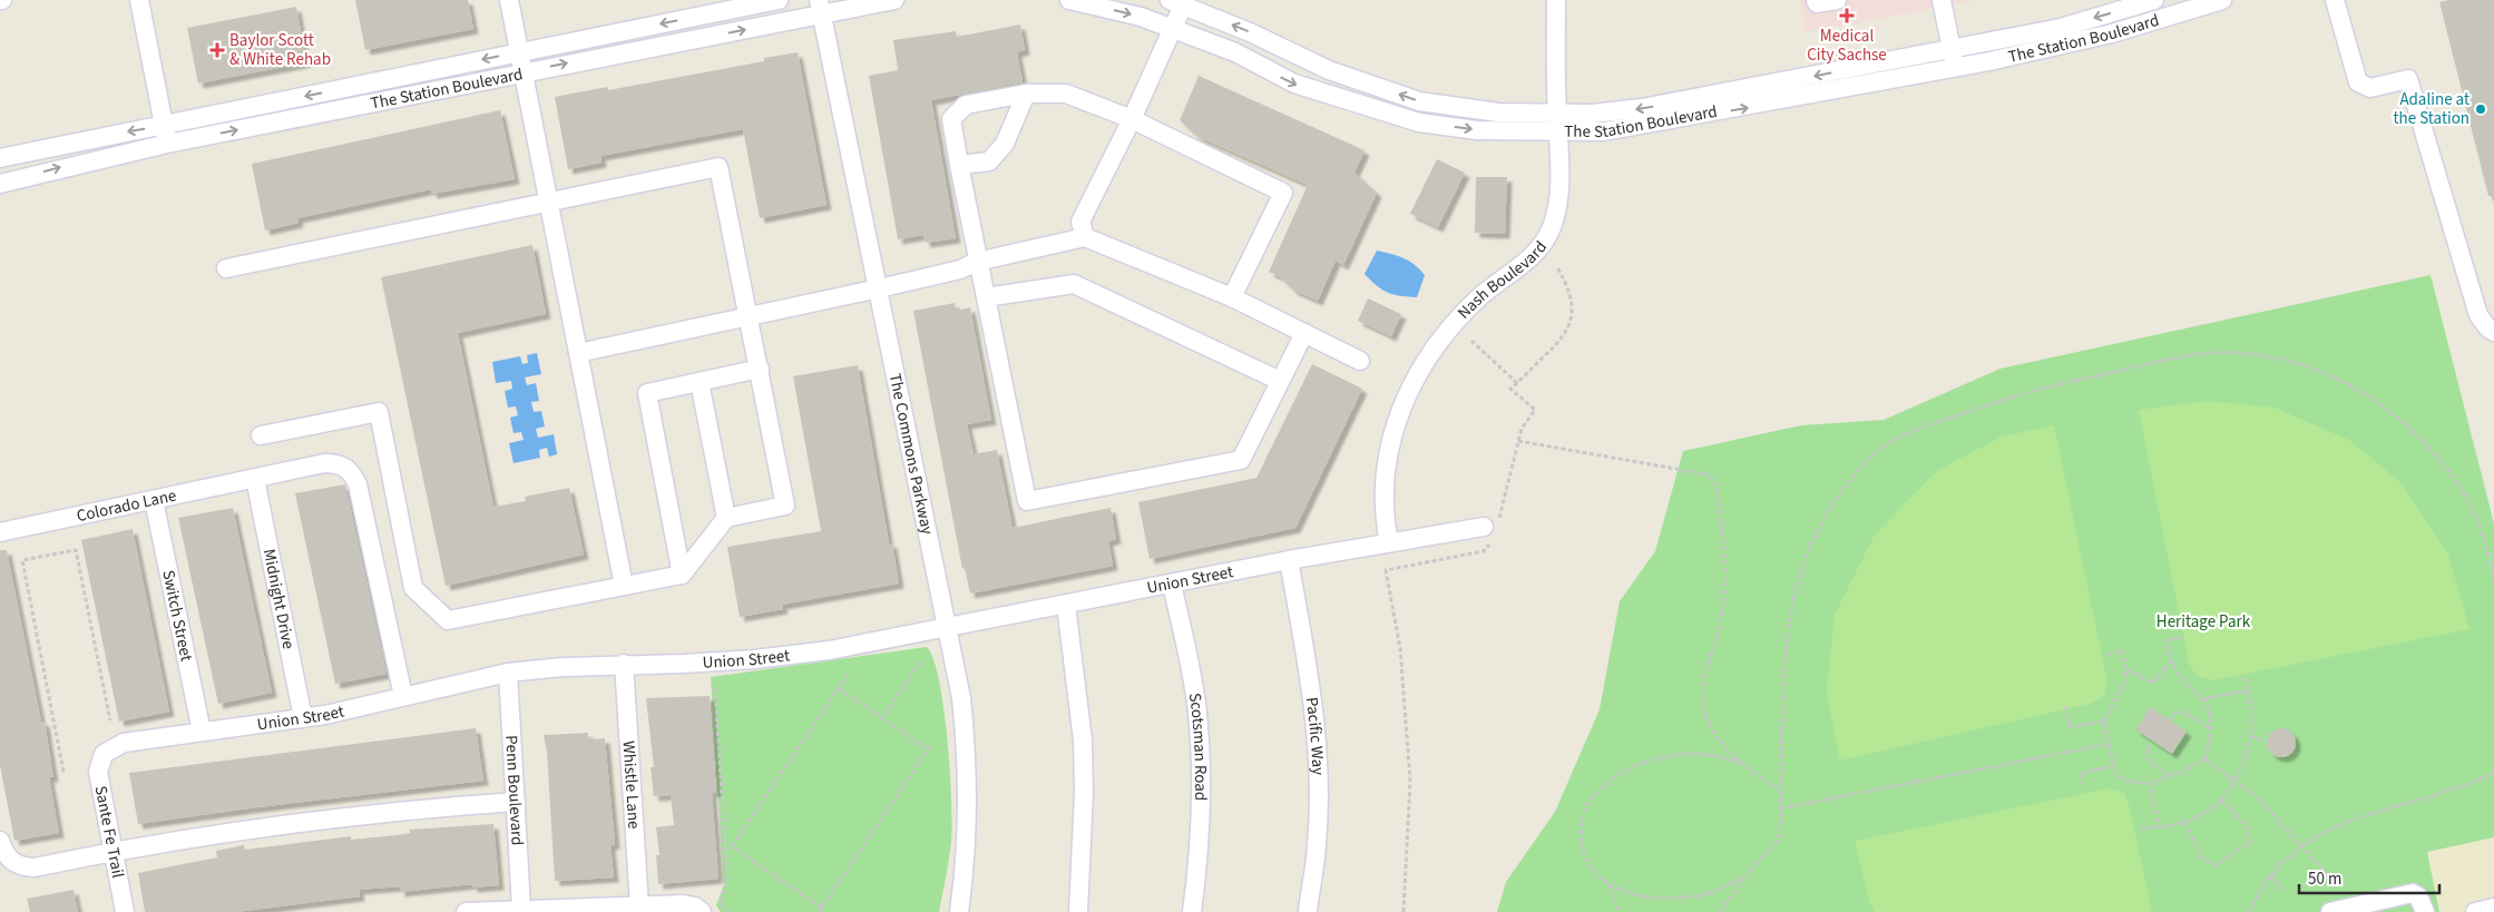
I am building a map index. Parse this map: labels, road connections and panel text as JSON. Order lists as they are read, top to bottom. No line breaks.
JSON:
{"streets":{"street":["The Station Boulevard","Nash Boulevard","The Commons Parkway","Colorado Lane","Union Street","Midnight Drive","Switch Street","Pacific Way","Scotsman Road","Whistle Lane","Penn Boulevard","Sante Fe Trail"]},"crossings":[["The Station Boulevard","Nash Boulevard"],["The Station Boulevard","The Commons Parkway"],["Nash Boulevard","Union Street"],["The Commons Parkway","Union Street"],["Colorado Lane","Union Street"],["Colorado Lane","Midnight Drive"],["Colorado Lane","Switch Street"],["Union Street","Midnight Drive"],["Union Street","Switch Street"],["Union Street","Pacific Way"],["Union Street","Scotsman Road"],["Union Street","Whistle Lane"],["Union Street","Penn Boulevard"],["Union Street","Sante Fe Trail"]],"parks":["Heritage Park"],"places":{"health":["Medical City Sachse","Baylor Scott & White Rehab"],"other":["Adaline at the Station"]},"scale_bar":"50 m"}
